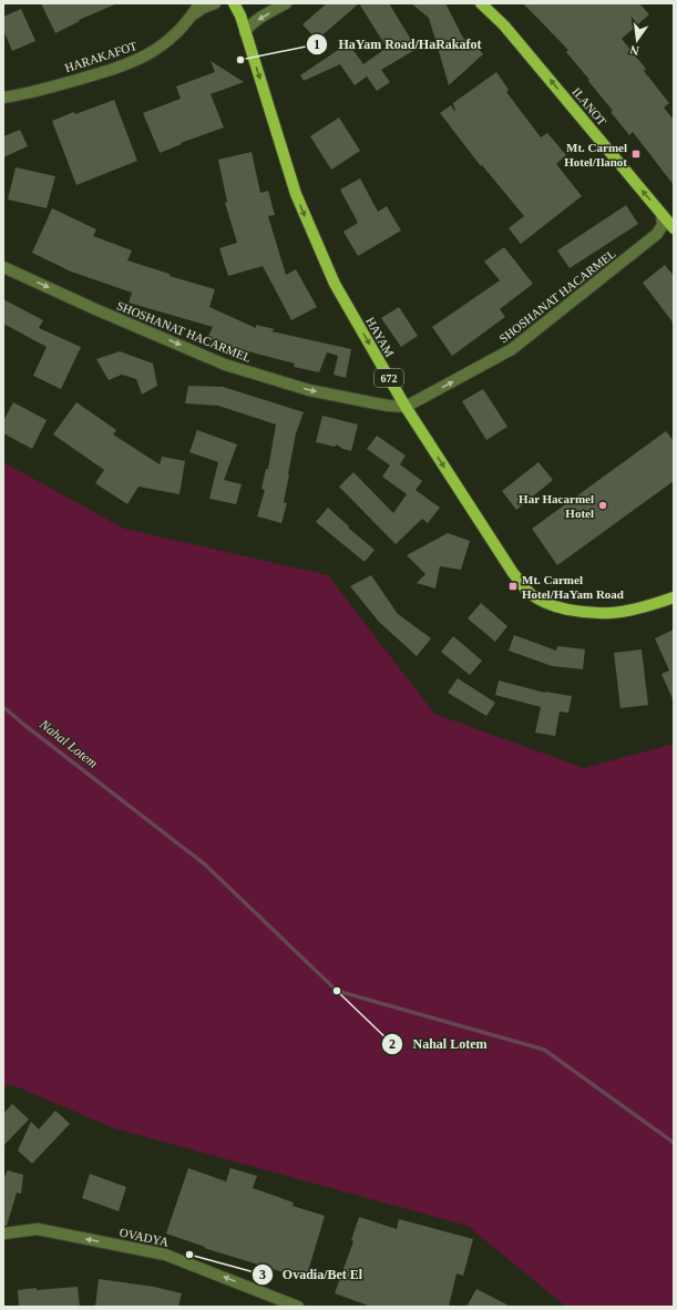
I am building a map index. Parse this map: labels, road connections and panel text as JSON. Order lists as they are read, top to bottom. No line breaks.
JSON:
{"streets":{"main road":["ILANOT","HAYAM","672"],"street":["HARAKAFOT","SHOSHANAT HACARMEL","OVADYA"]},"crossings":[["ILANOT","SHOSHANAT HACARMEL"],["SHOSHANAT HACARMEL","HAYAM"]],"one_way":["ILANOT","SHOSHANAT HACARMEL","HAYAM","OVADYA"],"water":["Nahal Lotem"],"places":{"other":["HaYam Road/HaRakafot","Har Hacarmel Hotel","Nahal Lotem","Ovadia/Bet El"],"transit":["Mt. Carmel Hotel/Ilanot","Mt. Carmel Hotel/HaYam Road"]},"north":"bottom"}
